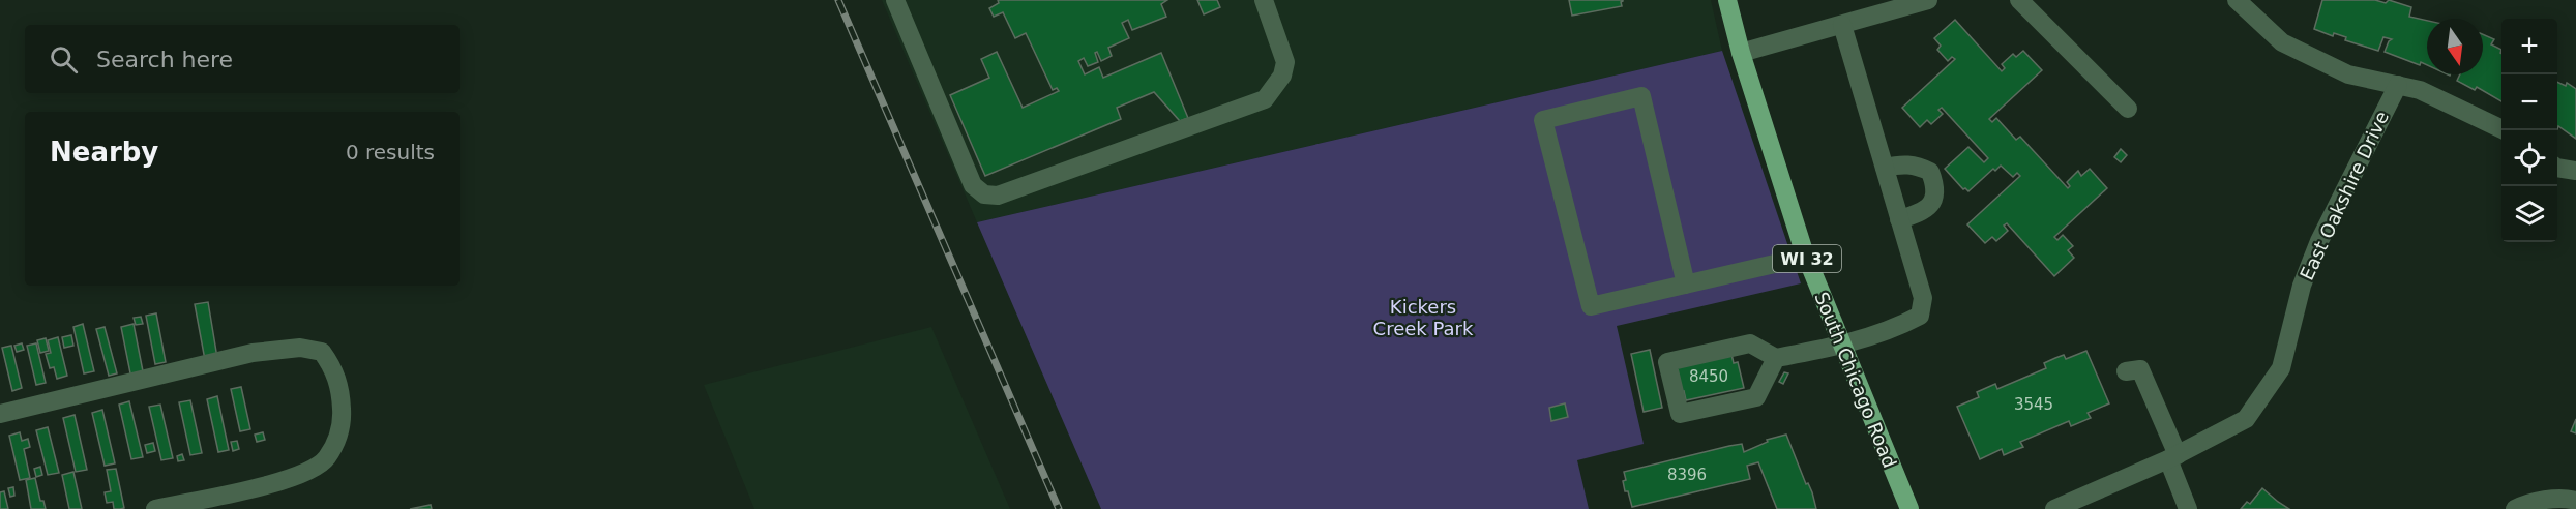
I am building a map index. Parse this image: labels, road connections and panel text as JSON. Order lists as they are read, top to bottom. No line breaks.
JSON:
{"streets":{"main road":["WI 32","South Chicago Road"],"street":["East Oakshire Drive"]},"parks":["Kickers Creek Park"],"house_numbers":["8450","3545","8396"],"north":"bottom","page":{"map_buttons":["+","−"],"search":"Search here","heading":["Nearby","0 results"]}}
